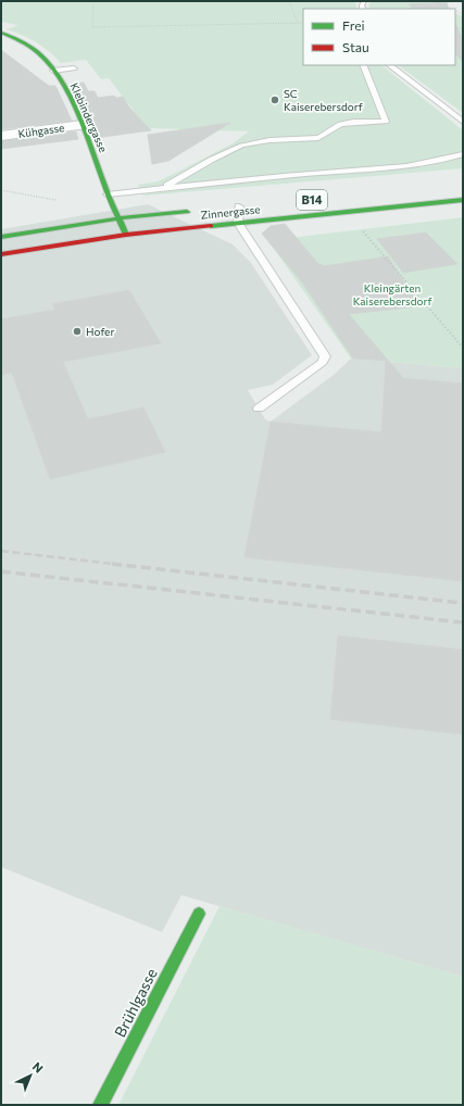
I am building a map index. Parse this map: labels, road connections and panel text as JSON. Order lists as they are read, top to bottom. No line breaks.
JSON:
{"streets":{"street":["Klebindergasse","Kühgasse","B14","Zinnergasse","Brühlgasse"]},"crossings":[["Klebindergasse","Kühgasse"],["Klebindergasse","Zinnergasse"]],"parks":["Kleingärten Kaiserebersdorf"],"places":["SC Kaiserebersdorf","Hofer"],"legend":["Frei","Stau"],"north":"top right"}
